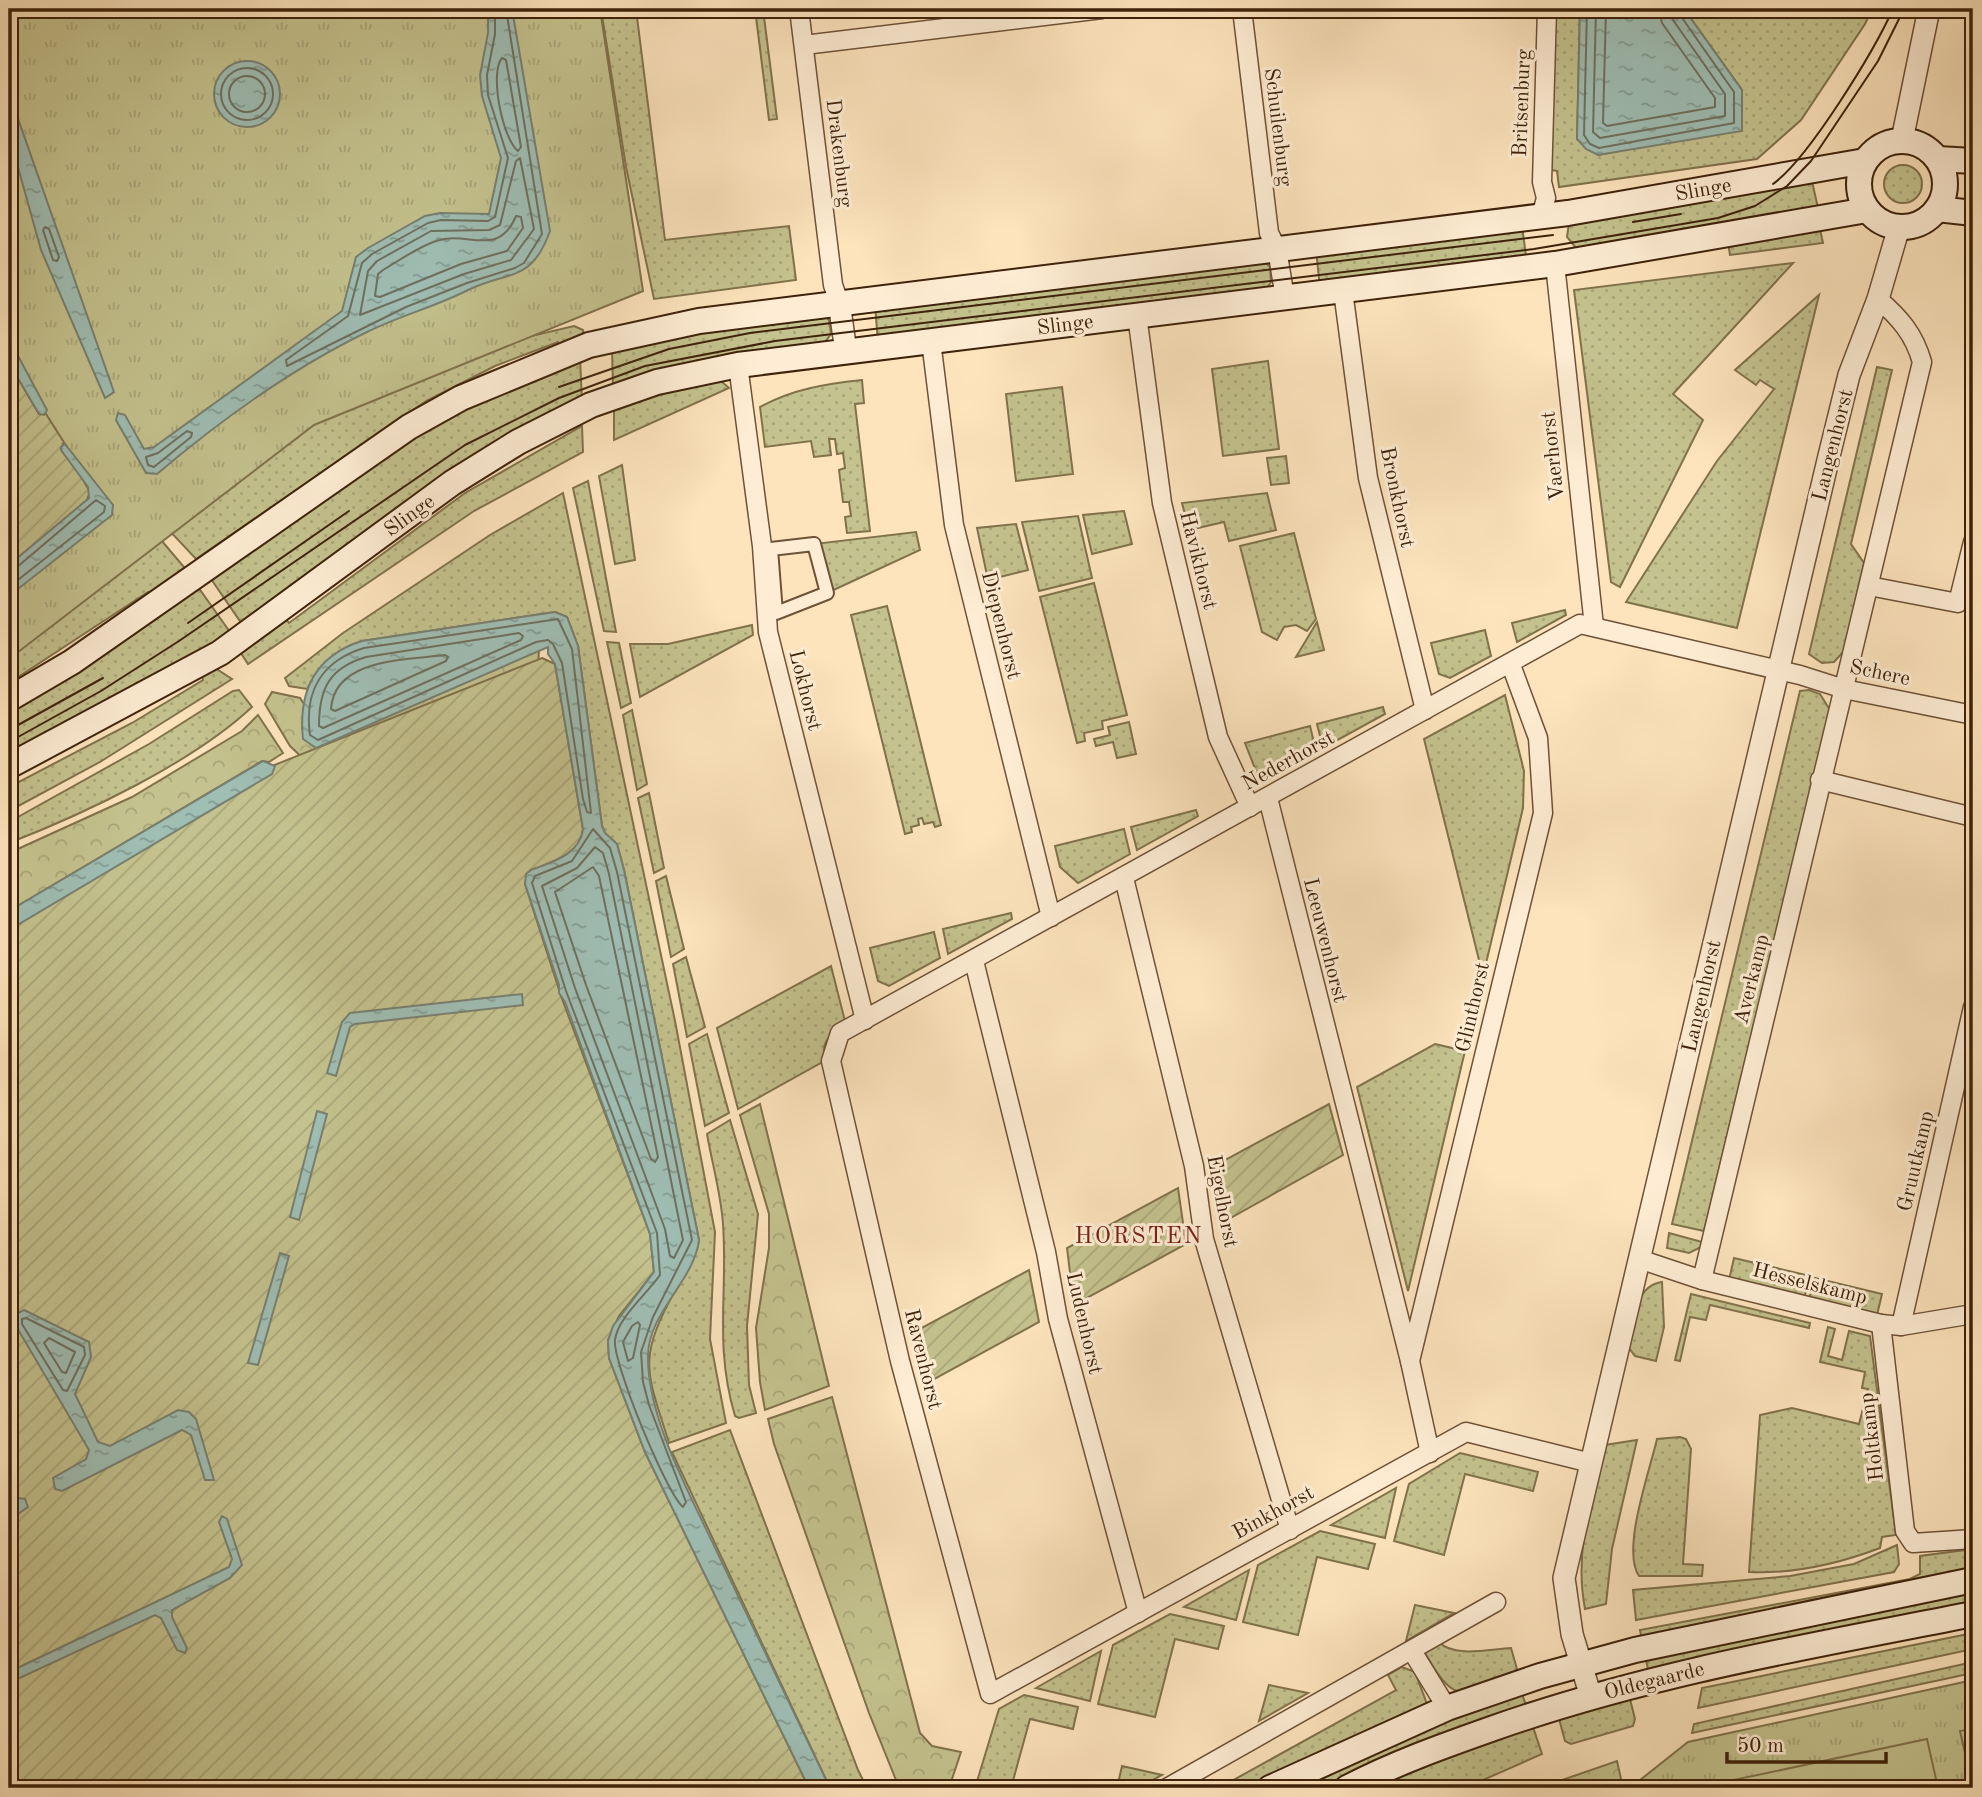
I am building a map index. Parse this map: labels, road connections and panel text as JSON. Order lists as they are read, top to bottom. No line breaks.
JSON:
{"streets":{"main road":["Slinge","Oldegaarde"],"street":["Britsenburg","Schuilenburg","Drakenburg","Langenhorst","Vaerhorst","Bronkhorst","Havikhorst","Diepenhorst","Schere","Lokhorst","Nederhorst","Leeuwenhorst","Averkamp","Glinthorst","Gruutkamp","Eigelhorst","Hesselskamp","Ludenhorst","Ravenhorst","Holtkamp","Binkhorst"]},"crossings":[["Britsenburg","Slinge"],["Schuilenburg","Slinge"],["Drakenburg","Slinge"],["Slinge","Langenhorst"],["Slinge","Vaerhorst"],["Slinge","Bronkhorst"],["Slinge","Havikhorst"],["Slinge","Diepenhorst"],["Slinge","Lokhorst"],["Langenhorst","Schere"],["Langenhorst","Nederhorst"],["Langenhorst","Hesselskamp"],["Langenhorst","Binkhorst"],["Langenhorst","Oldegaarde"],["Vaerhorst","Nederhorst"],["Bronkhorst","Nederhorst"],["Havikhorst","Nederhorst"],["Diepenhorst","Nederhorst"],["Schere","Nederhorst"],["Schere","Averkamp"],["Lokhorst","Nederhorst"],["Nederhorst","Leeuwenhorst"],["Nederhorst","Glinthorst"],["Nederhorst","Eigelhorst"],["Nederhorst","Ludenhorst"],["Nederhorst","Ravenhorst"],["Leeuwenhorst","Glinthorst"],["Averkamp","Hesselskamp"],["Glinthorst","Binkhorst"],["Gruutkamp","Hesselskamp"],["Eigelhorst","Binkhorst"],["Hesselskamp","Holtkamp"],["Ludenhorst","Binkhorst"],["Ravenhorst","Binkhorst"]],"districts":["HORSTEN"],"scale_bar":"50 m"}
